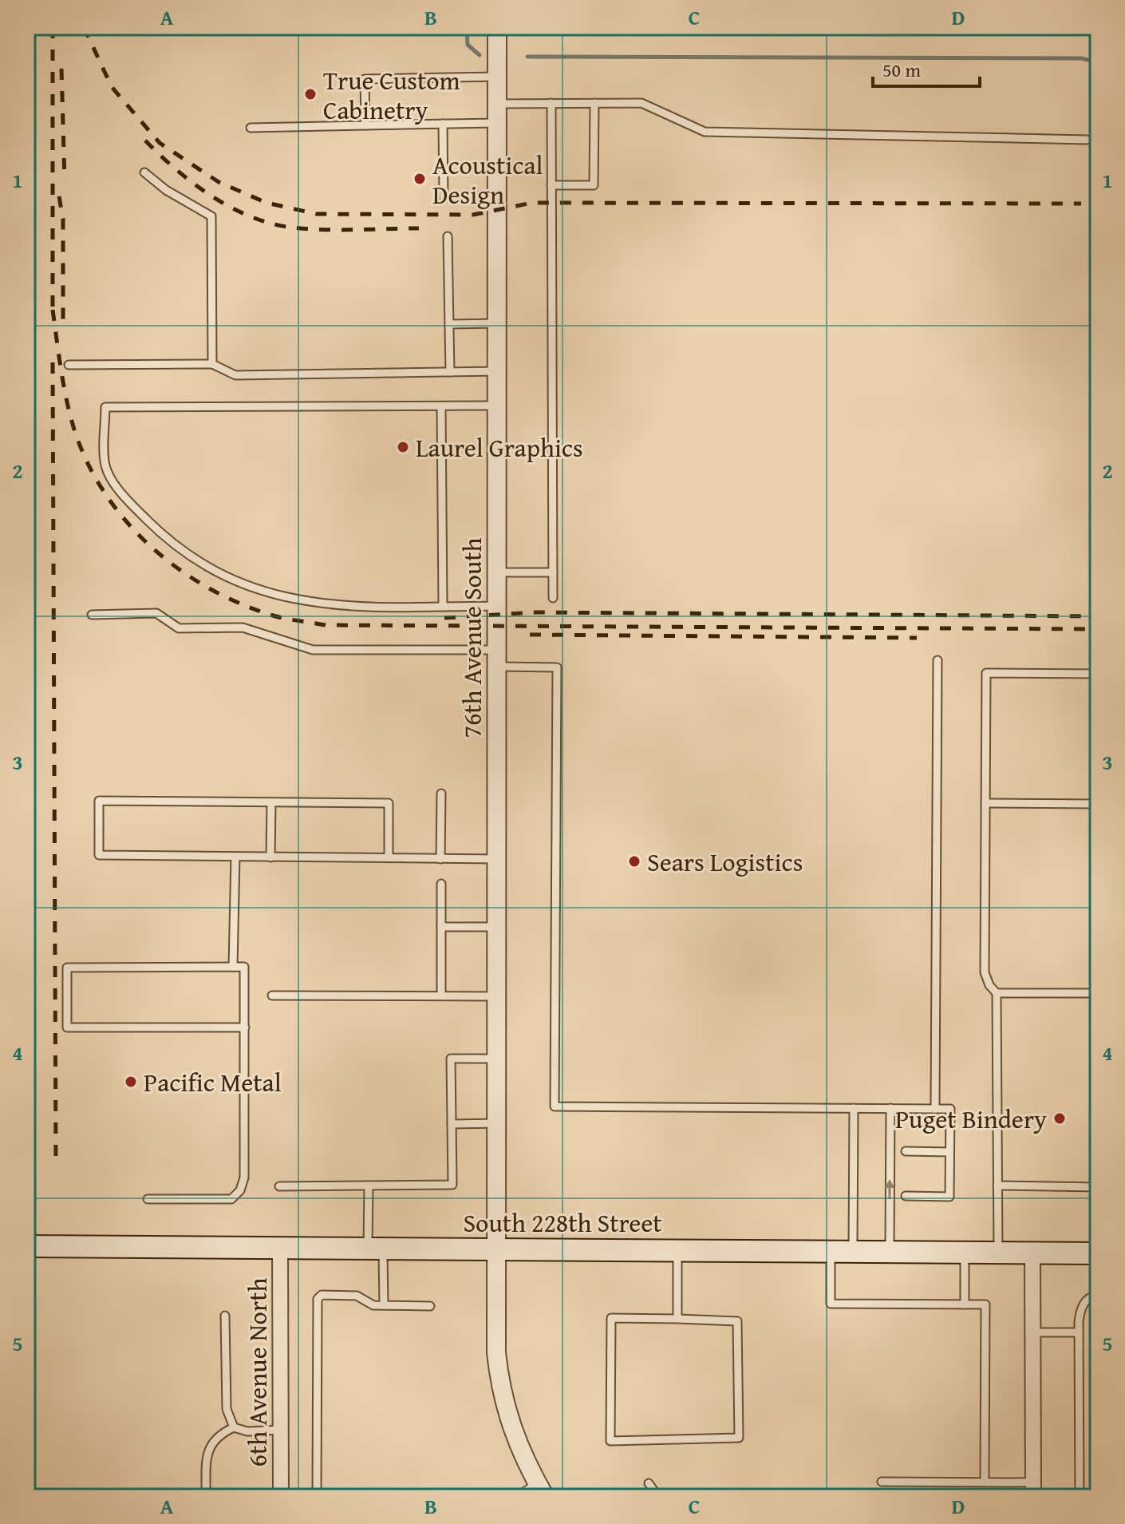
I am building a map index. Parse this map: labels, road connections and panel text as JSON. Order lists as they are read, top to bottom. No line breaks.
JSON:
{"streets":{"main road":["South 228th Street"],"street":["76th Avenue South","6th Avenue North"]},"crossings":[["76th Avenue South","South 228th Street"],["South 228th Street","6th Avenue North"]],"places":["True Custom Cabinetry","Acoustical Design","Laurel Graphics","Sears Logistics","Pacific Metal","Puget Bindery"],"scale_bar":"50 m","grid":{"columns":["A","B","C","D"],"rows":["1","2","3","4","5"]}}
